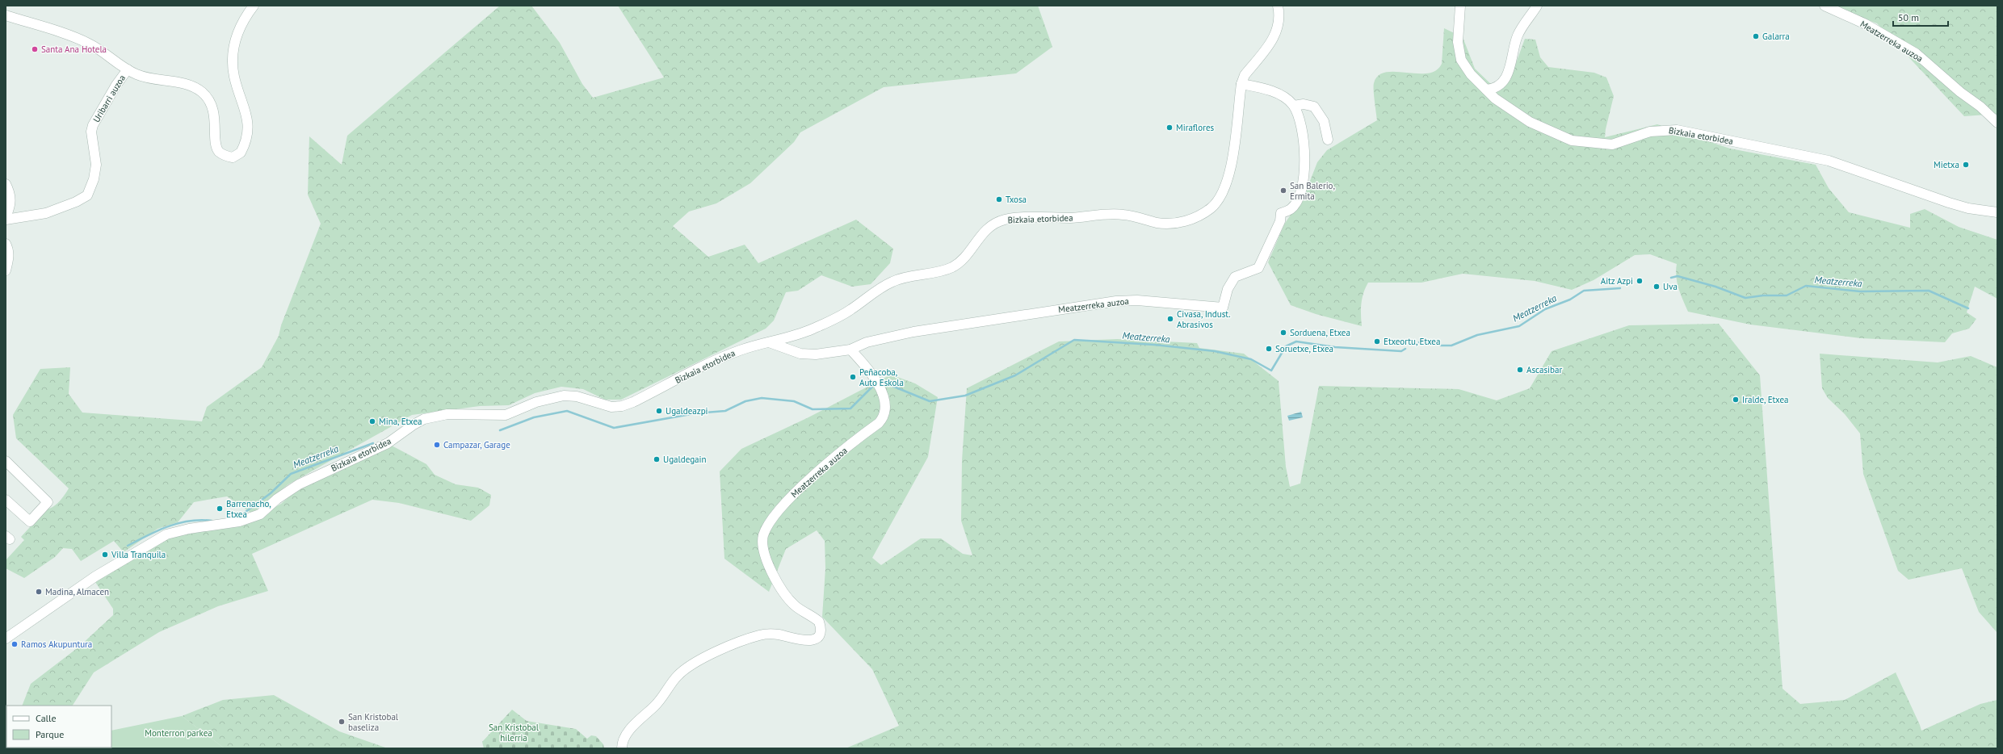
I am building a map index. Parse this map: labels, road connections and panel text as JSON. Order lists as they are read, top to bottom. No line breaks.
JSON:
{"streets":{"street":["Meatzerreka auzoa","Uribarri auzoa","Bizkaia etorbidea"]},"crossings":[["Meatzerreka auzoa","Bizkaia etorbidea"]],"water":["Meatzerreka"],"parks":["San Kristobal hilerria","Monterron parkea"],"places":["Galarra","Santa Ana Hotela","Miraflores","Mietxa","San Balerio, Ermita","Txosa","Aitz Azpi","Uva","Civasa, Indust. Abrasivos","Sorduena, Etxea","Etxeortu, Etxea","Soruetxe, Etxea","Ascasibar","Peñacoba, Auto Eskola","Iralde, Etxea","Ugaldeazpi","Mina, Etxea","Campazar, Garage","Ugaldegain","Barrenacho, Etxea","Villa Tranquila","Madina, Almacen","Ramos Akupuntura","San Kristobal baseliza"],"legend":["Calle","Parque"],"scale_bar":"50 m"}
